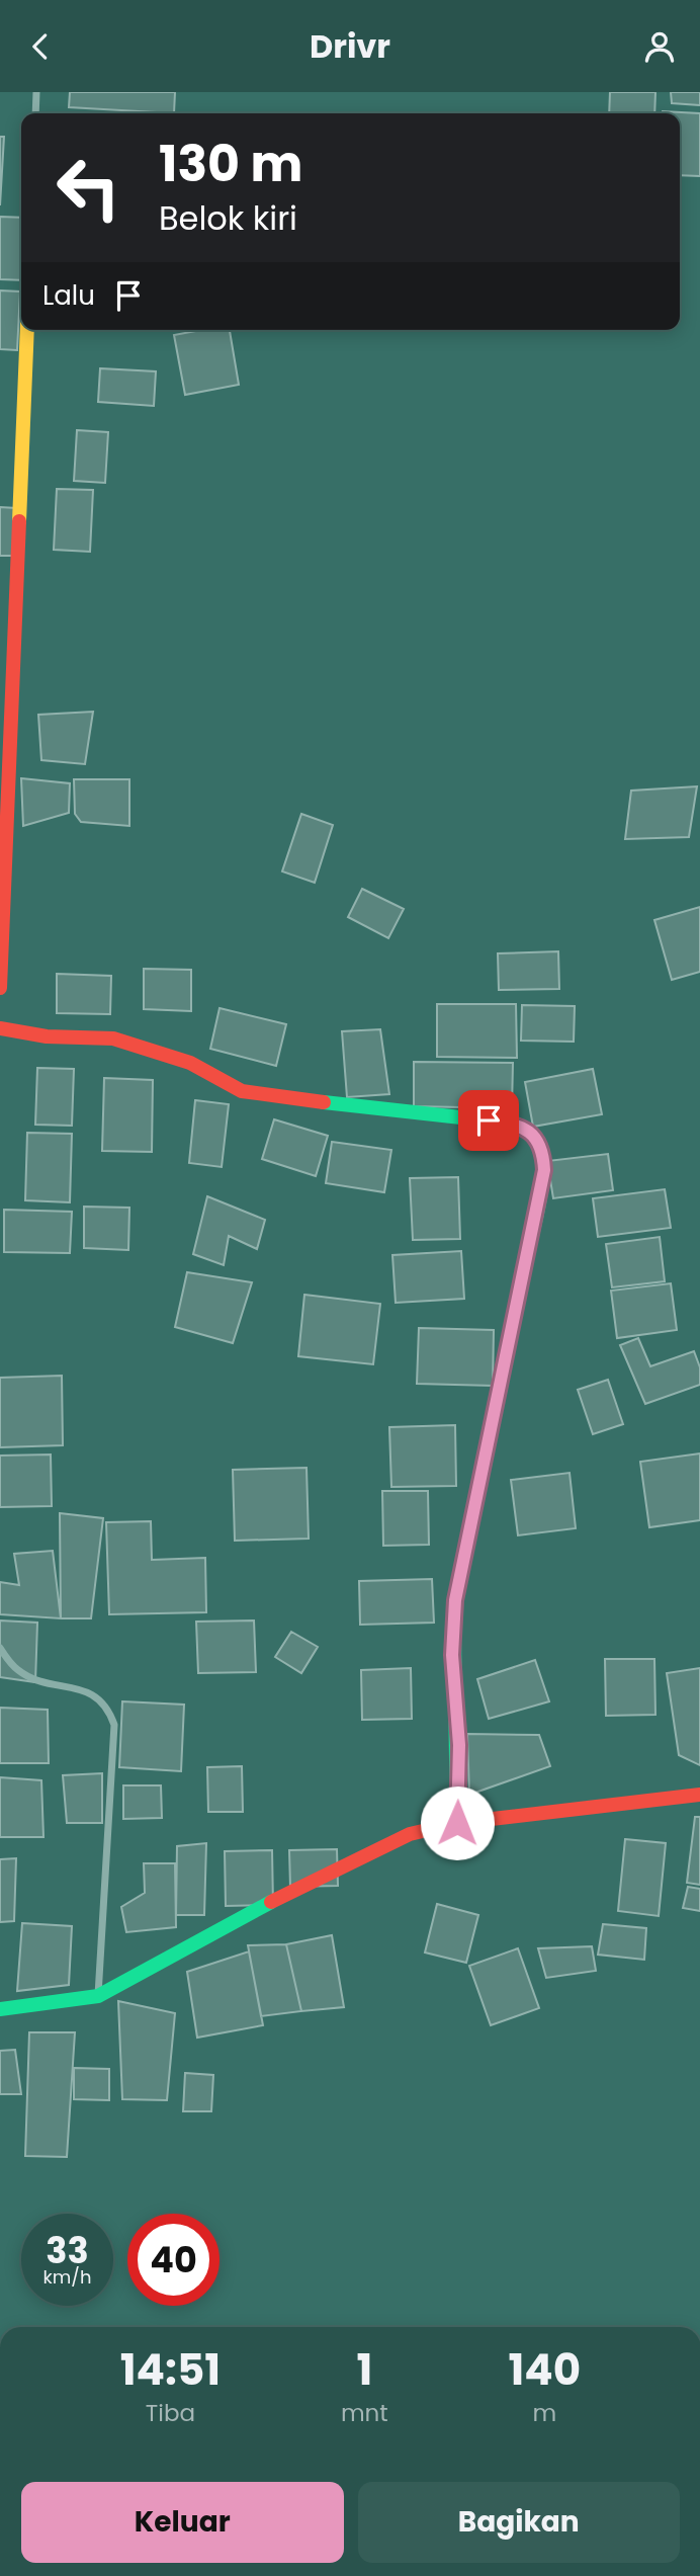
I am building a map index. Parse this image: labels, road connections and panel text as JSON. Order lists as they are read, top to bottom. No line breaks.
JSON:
{"page":{"header":"Drivr","turn":["130 m","Belok kiri"],"then":"Lalu","speed":"33 km/h","limit":"40","eta":["14:51","Tiba","1","mnt","140","m"],"buttons":["Keluar","Bagikan"]}}
